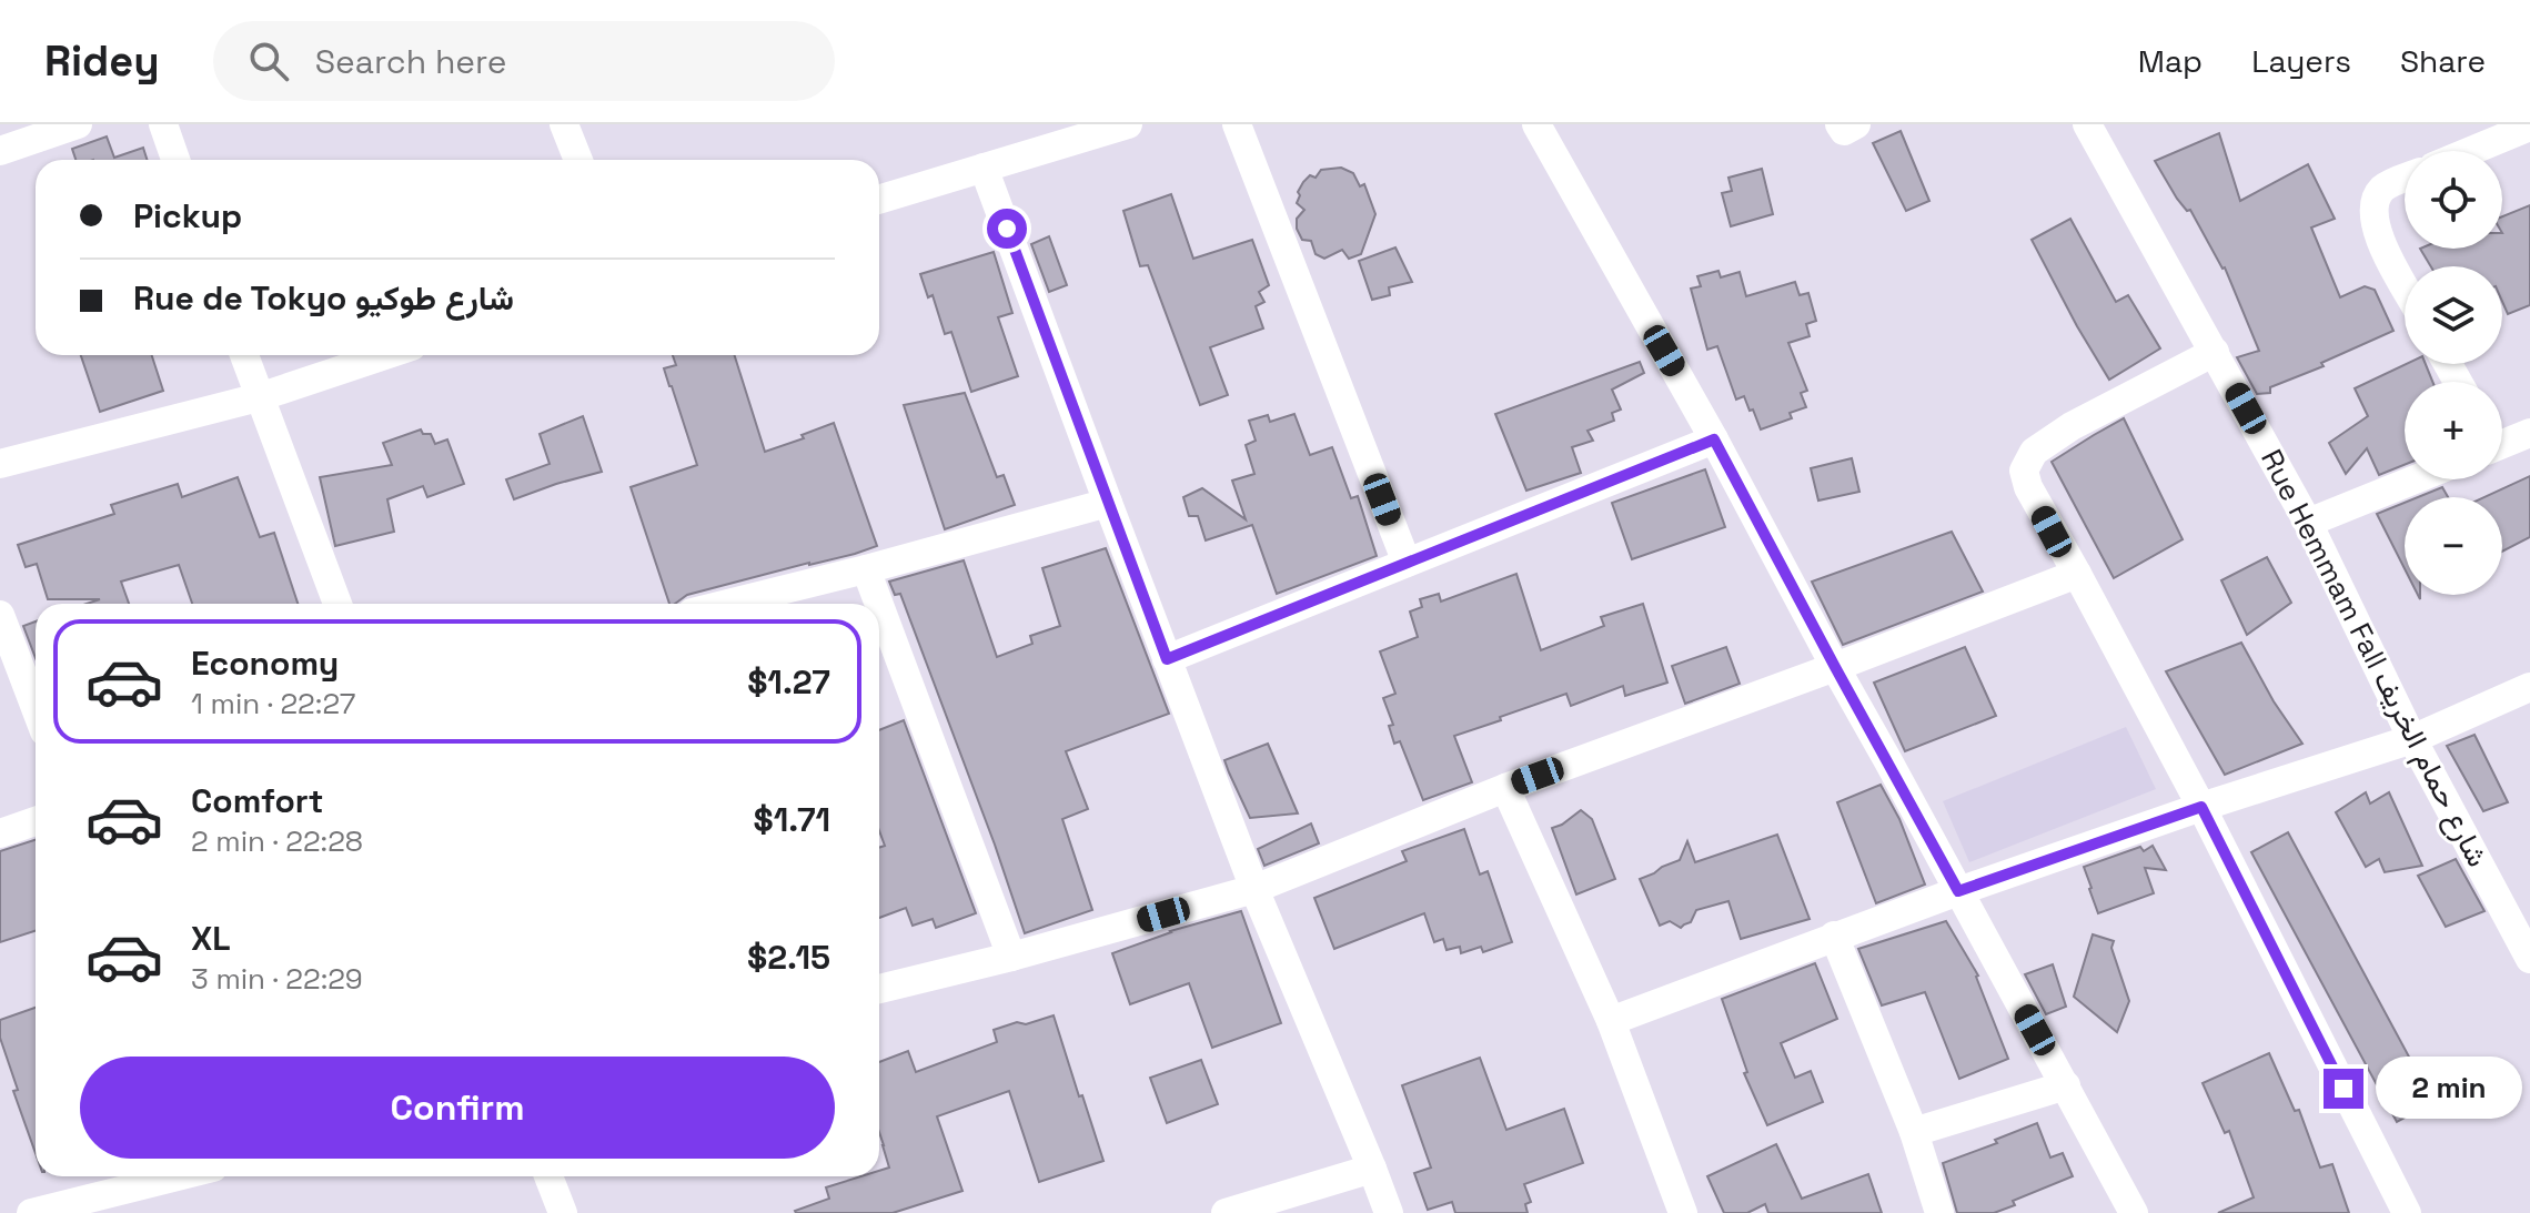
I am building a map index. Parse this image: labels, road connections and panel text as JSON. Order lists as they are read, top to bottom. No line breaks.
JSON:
{"streets":{"street":["Rue Hemmam Fall شارع حمام الخريف"]},"page":{"header":"Ridey","search":"Search here","nav":["Map","Layers","Share"],"map_buttons":["+","−"],"banner":["Pickup","Rue de Tokyo شارع طوكيو"],"list":[{"name":"Economy","note":"1 min · 22:27","value":"$1.27"},{"name":"Comfort","note":"2 min · 22:28","value":"$1.71"},{"name":"XL","note":"3 min · 22:29","value":"$2.15"}],"buttons":"Confirm","bubble":"2 min"}}
